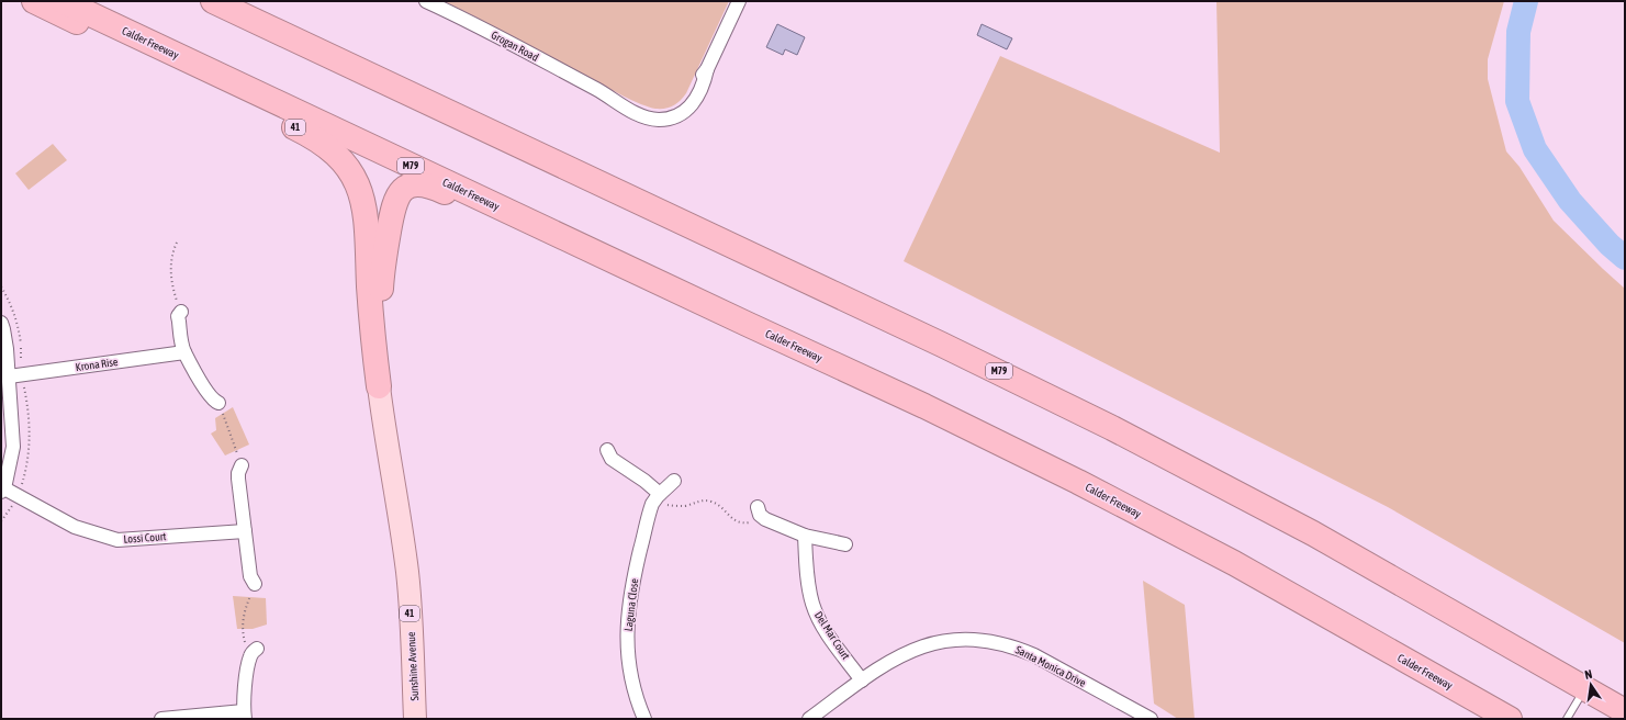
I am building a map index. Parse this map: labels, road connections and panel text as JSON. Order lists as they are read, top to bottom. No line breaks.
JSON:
{"streets":{"highway":["Calder Freeway","41","M79"],"main road":["Sunshine Avenue"],"street":["Grogan Road","Krona Rise","Lossi Court","Laguna Close","Del Mar Court","Santa Monica Drive"]},"crossings":[["Calder Freeway","41"],["41","Sunshine Avenue"],["Del Mar Court","Santa Monica Drive"]],"north":"top"}
